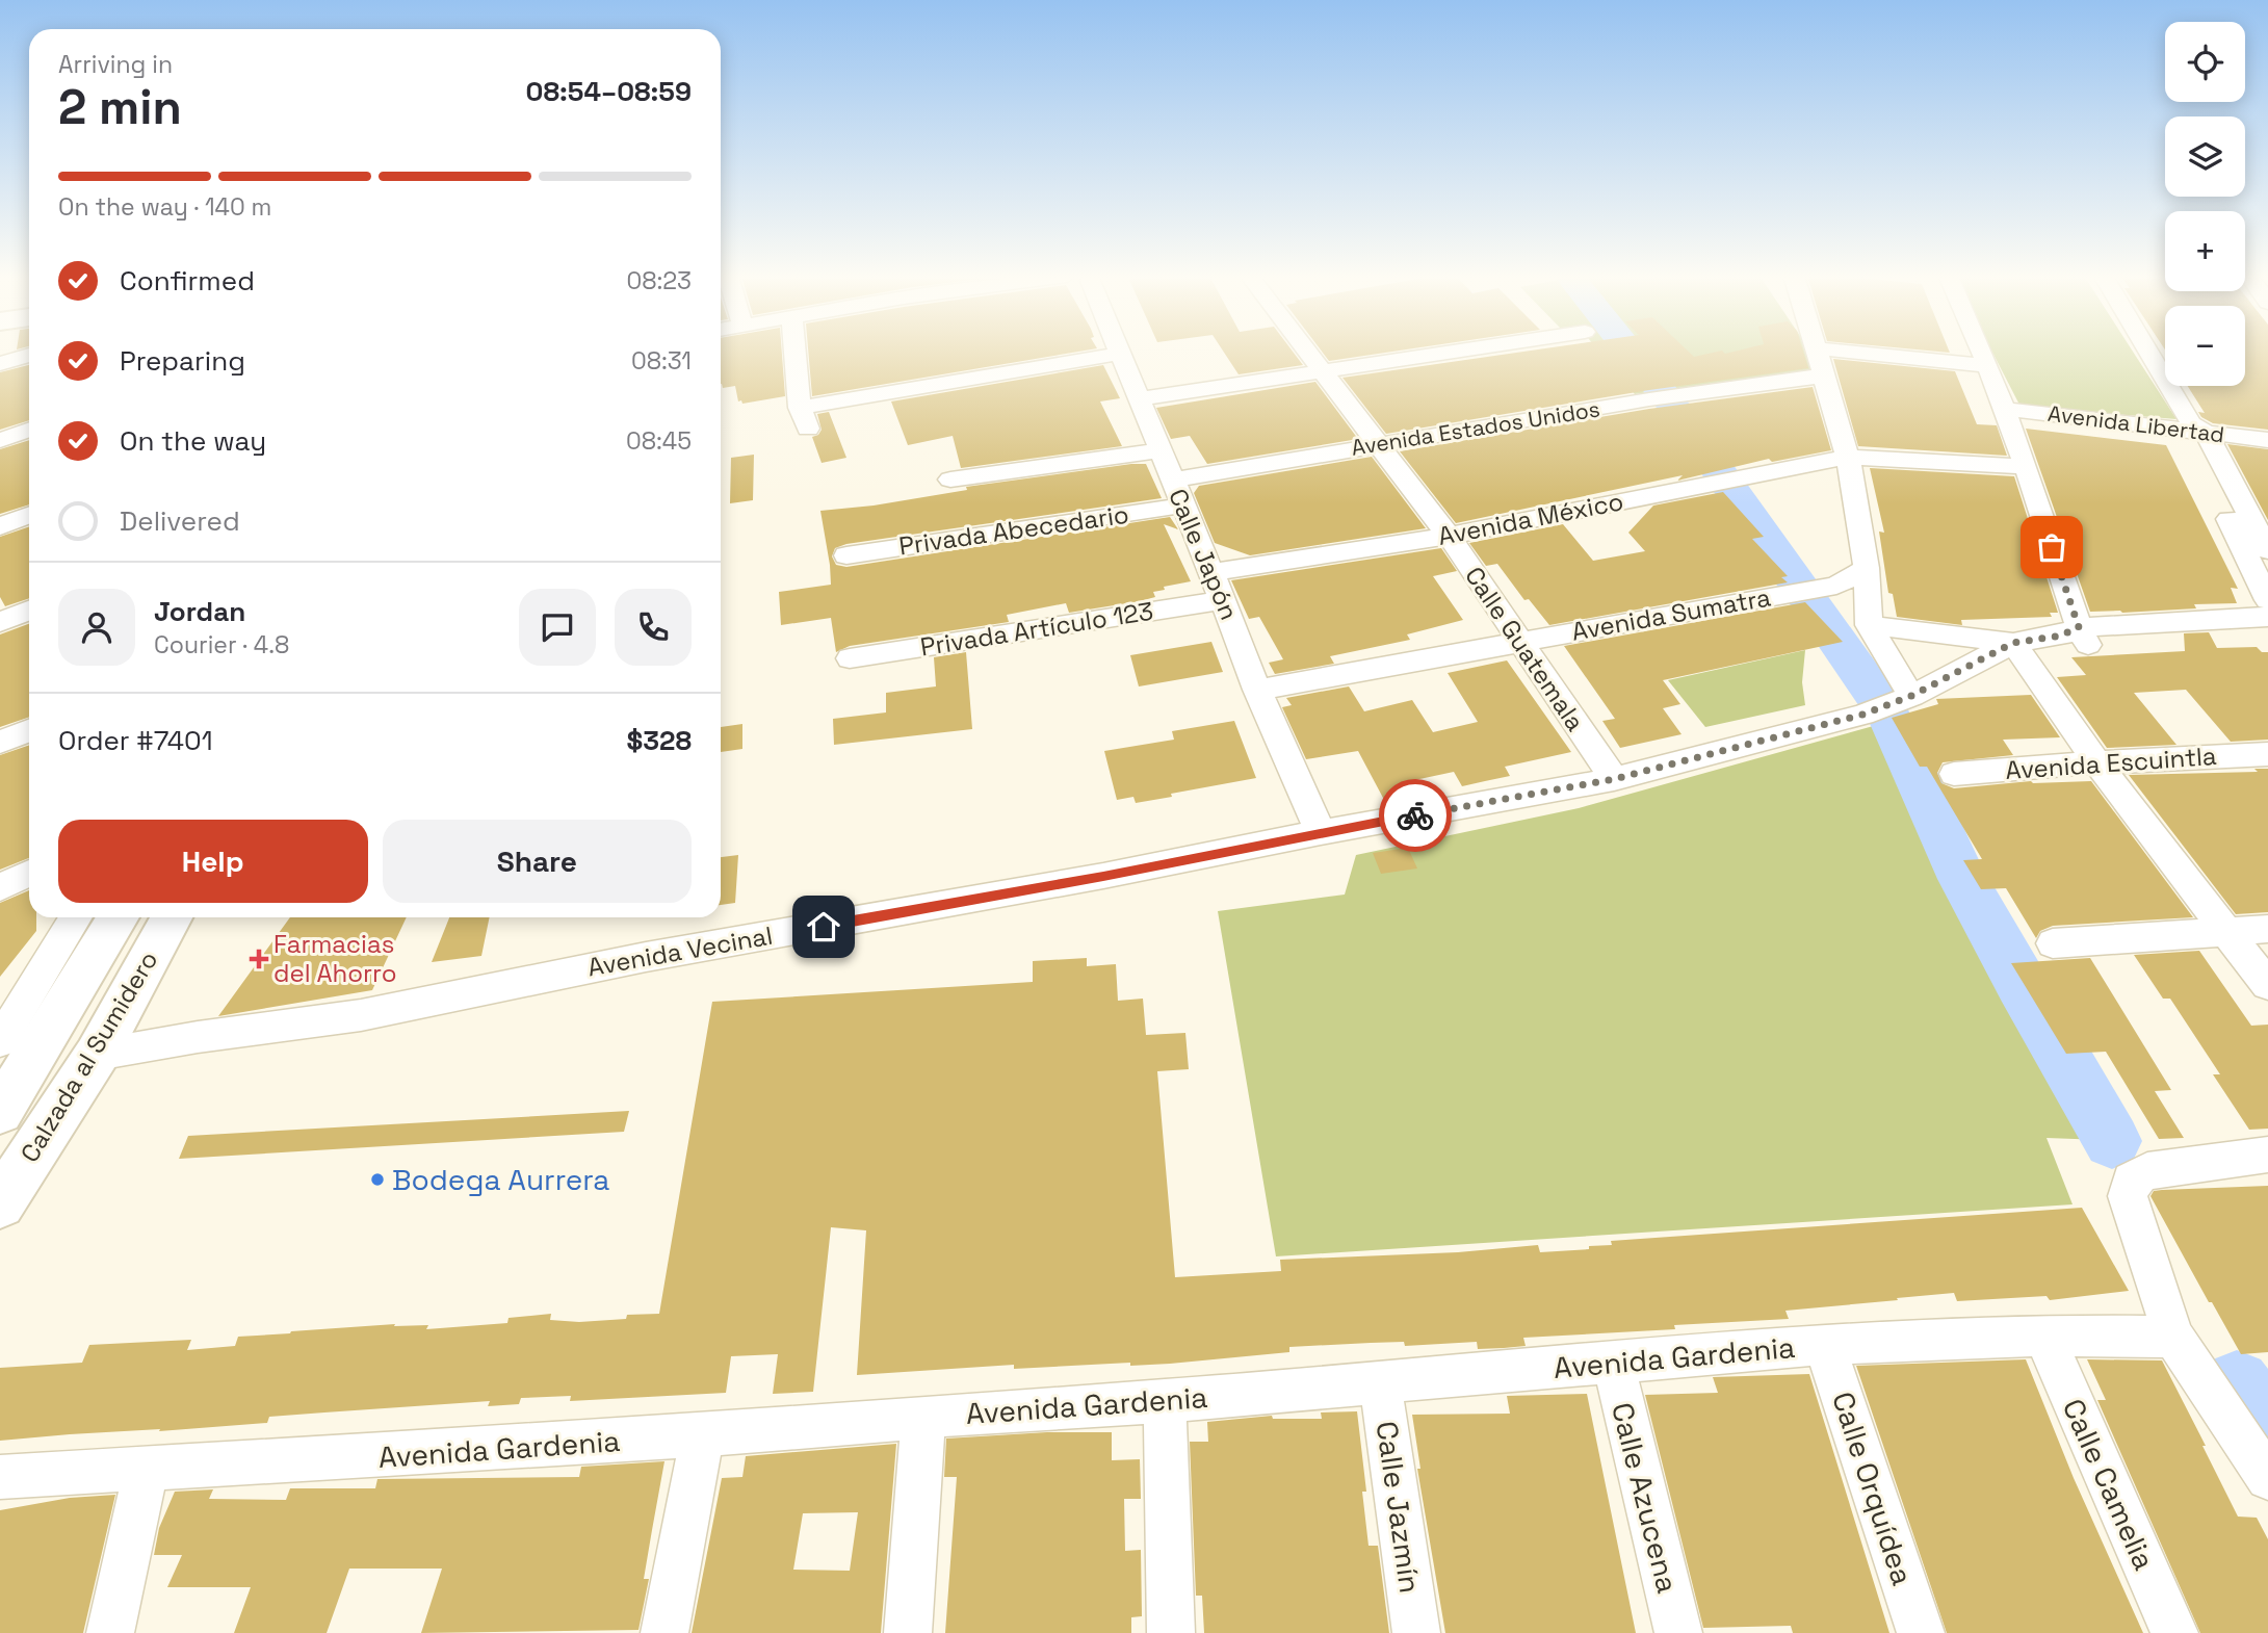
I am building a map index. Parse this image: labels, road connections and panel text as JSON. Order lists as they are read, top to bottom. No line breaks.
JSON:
{"streets":{"main road":["Calzada al Sumidero"],"street":["Avenida Libertad","Avenida Estados Unidos","Avenida México","Privada Abecedario","Calle Japón","Avenida Sumatra","Privada Artículo 123","Calle Guatemala","Avenida Escuintla","Avenida Vecinal","Avenida Gardenia","Calle Camelia","Calle Orquídea","Calle Azucena","Calle Jazmín"]},"crossings":[["Avenida Estados Unidos","Calle Japón"],["Avenida Estados Unidos","Calle Guatemala"],["Avenida México","Calle Japón"],["Avenida México","Calle Guatemala"],["Privada Abecedario","Calle Japón"],["Calle Japón","Avenida Sumatra"],["Calle Japón","Privada Artículo 123"],["Calle Japón","Avenida Vecinal"],["Avenida Sumatra","Calle Guatemala"],["Calle Guatemala","Avenida Vecinal"],["Avenida Vecinal","Calzada al Sumidero"],["Avenida Gardenia","Calle Camelia"],["Avenida Gardenia","Calle Orquídea"],["Avenida Gardenia","Calle Azucena"],["Avenida Gardenia","Calle Jazmín"]],"places":{"health":["Farmacias del Ahorro"],"other":["Bodega Aurrera"]},"page":{"map_buttons":["+","−"],"heading":["2 min","Arriving in","08:54–08:59"],"panel":["Jordan","Courier · 4.8","Order #7401","$328"],"bar":"On the way · 140 m","list":[["Confirmed","08:23"],["Preparing","08:31"],["On the way","08:45"],"Delivered"],"buttons":["Help","Share"]}}
